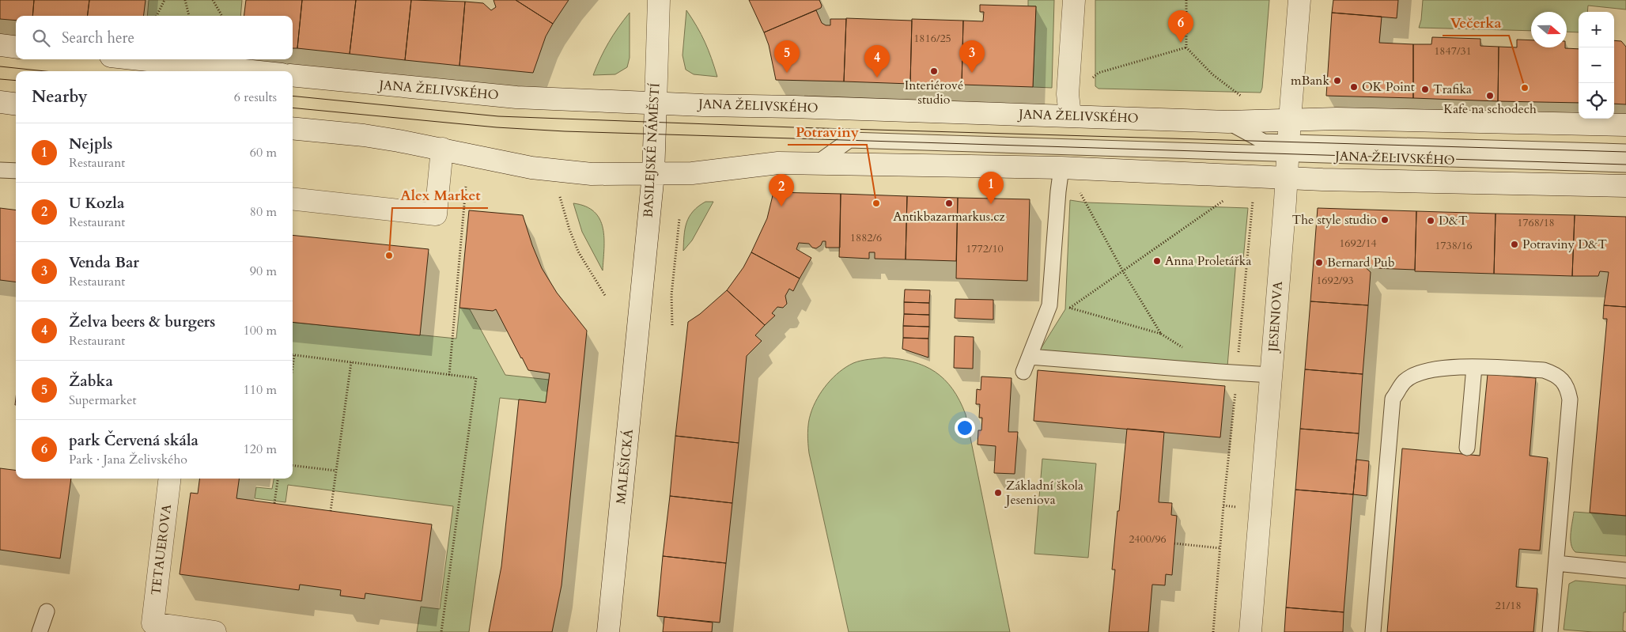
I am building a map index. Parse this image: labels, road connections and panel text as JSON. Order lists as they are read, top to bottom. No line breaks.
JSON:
{"streets":{"main road":["JANA ŽELIVSKÉHO","BASILEJSKÉ NÁMĚSTÍ","JESENIOVA","MALEŠICKÁ","TETAUEROVA"]},"crossings":[["JANA ŽELIVSKÉHO","BASILEJSKÉ NÁMĚSTÍ"],["JANA ŽELIVSKÉHO","JESENIOVA"],["BASILEJSKÉ NÁMĚSTÍ","MALEŠICKÁ"]],"places":["Interiérové studio","mBank","OK Point","Večerka","Trafika","Kafe na schodech","Potraviny","Antikbazarmarkus.cz","The style studio","D&T","Potraviny D&T","Alex Market","Anna Proletářka","Bernard Pub","Základní škola Jeseniova"],"house_numbers":["1816/25","1847/31","1768/18","1882/6","1692/14","1738/16","1772/10","1692/93","2400/96","21/18"],"north":"right","page":{"pins":["6","3","5","4","1","2"],"map_buttons":["+","−"],"search":"Search here","heading":["Nearby","6 results"],"list":[{"mark":"1","name":"Nejpls","note":"Restaurant","value":"60 m"},{"mark":"2","name":"U Kozla","note":"Restaurant","value":"80 m"},{"mark":"3","name":"Venda Bar","note":"Restaurant","value":"90 m"},{"mark":"4","name":"Želva beers & burgers","note":"Restaurant","value":"100 m"},{"mark":"5","name":"Žabka","note":"Supermarket","value":"110 m"},{"mark":"6","name":"park Červená skála","note":"Park · Jana Želivského","value":"120 m"}]}}
